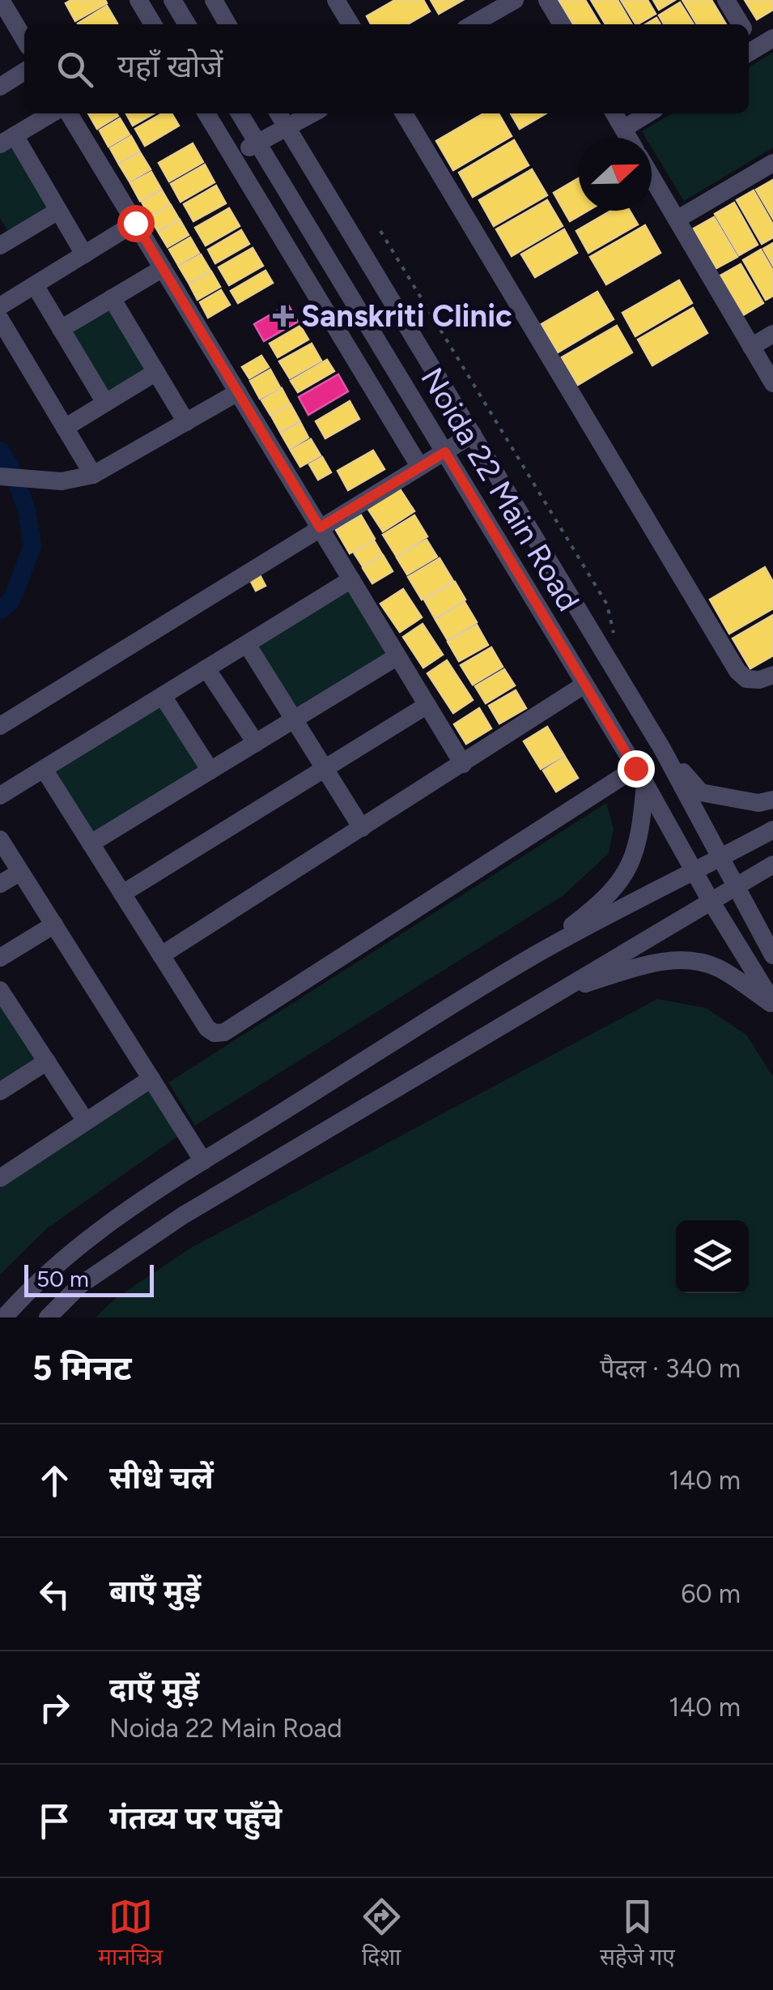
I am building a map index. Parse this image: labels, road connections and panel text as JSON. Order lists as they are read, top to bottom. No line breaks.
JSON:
{"streets":{"street":["Noida 22 Main Road"]},"places":{"health":["Sanskriti Clinic"]},"scale_bar":"50 m","north":"right","page":{"search":"यहाँ खोजें","scale":"50 m","heading":["5 मिनट","पैदल · 340 m"],"list":[["सीधे चलें","140 m"],["बाएँ मुड़ें","60 m"],["दाएँ मुड़ें","Noida 22 Main Road","140 m"],"गंतव्य पर पहुँचे"],"nav":["मानचित्र","दिशा","सहेजे गए"]}}
